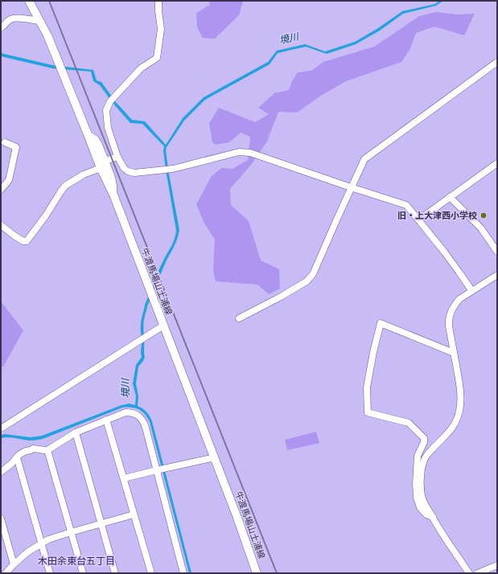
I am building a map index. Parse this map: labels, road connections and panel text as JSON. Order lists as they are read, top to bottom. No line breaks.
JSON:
{"streets":{"main road":["牛渡馬場山土浦線"]},"districts":["木田余東台五丁目"],"water":["境川"],"places":["旧・上大津西小学校"]}
